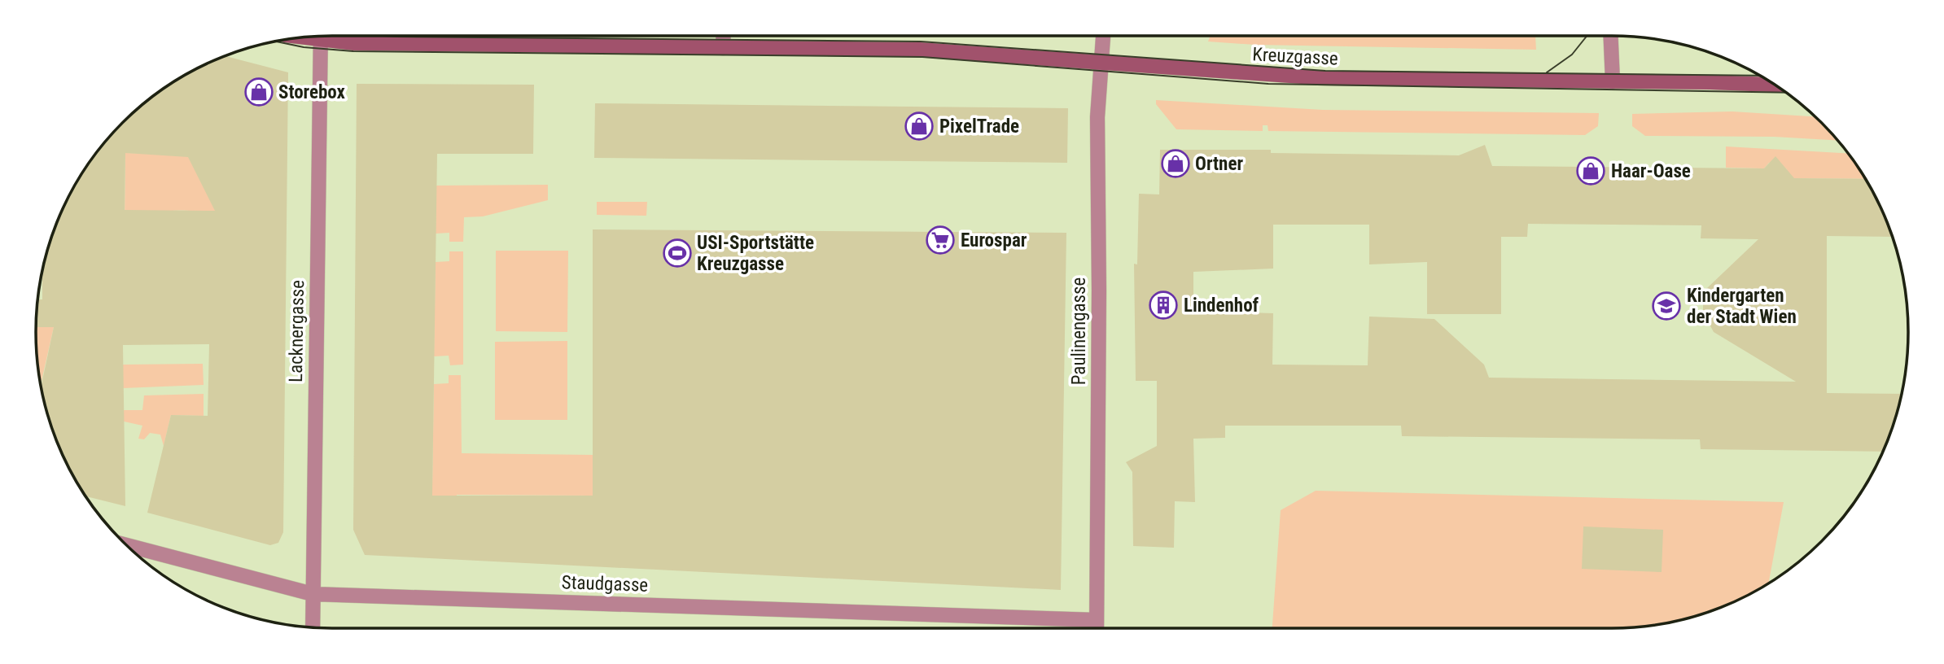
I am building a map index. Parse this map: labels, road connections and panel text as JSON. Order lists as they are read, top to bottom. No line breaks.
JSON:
{"streets":{"street":["Kreuzgasse","Lacknergasse","Paulinengasse","Staudgasse"]},"crossings":[["Kreuzgasse","Paulinengasse"],["Lacknergasse","Staudgasse"],["Paulinengasse","Staudgasse"]],"places":{"shop":["Storebox","PixelTrade","Ortner","Haar-Oase"],"supermarket":["Eurospar"],"sports":["USI-Sportstätte Kreuzgasse"],"building":["Lindenhof"],"school or university":["Kindergarten der Stadt Wien"]}}
